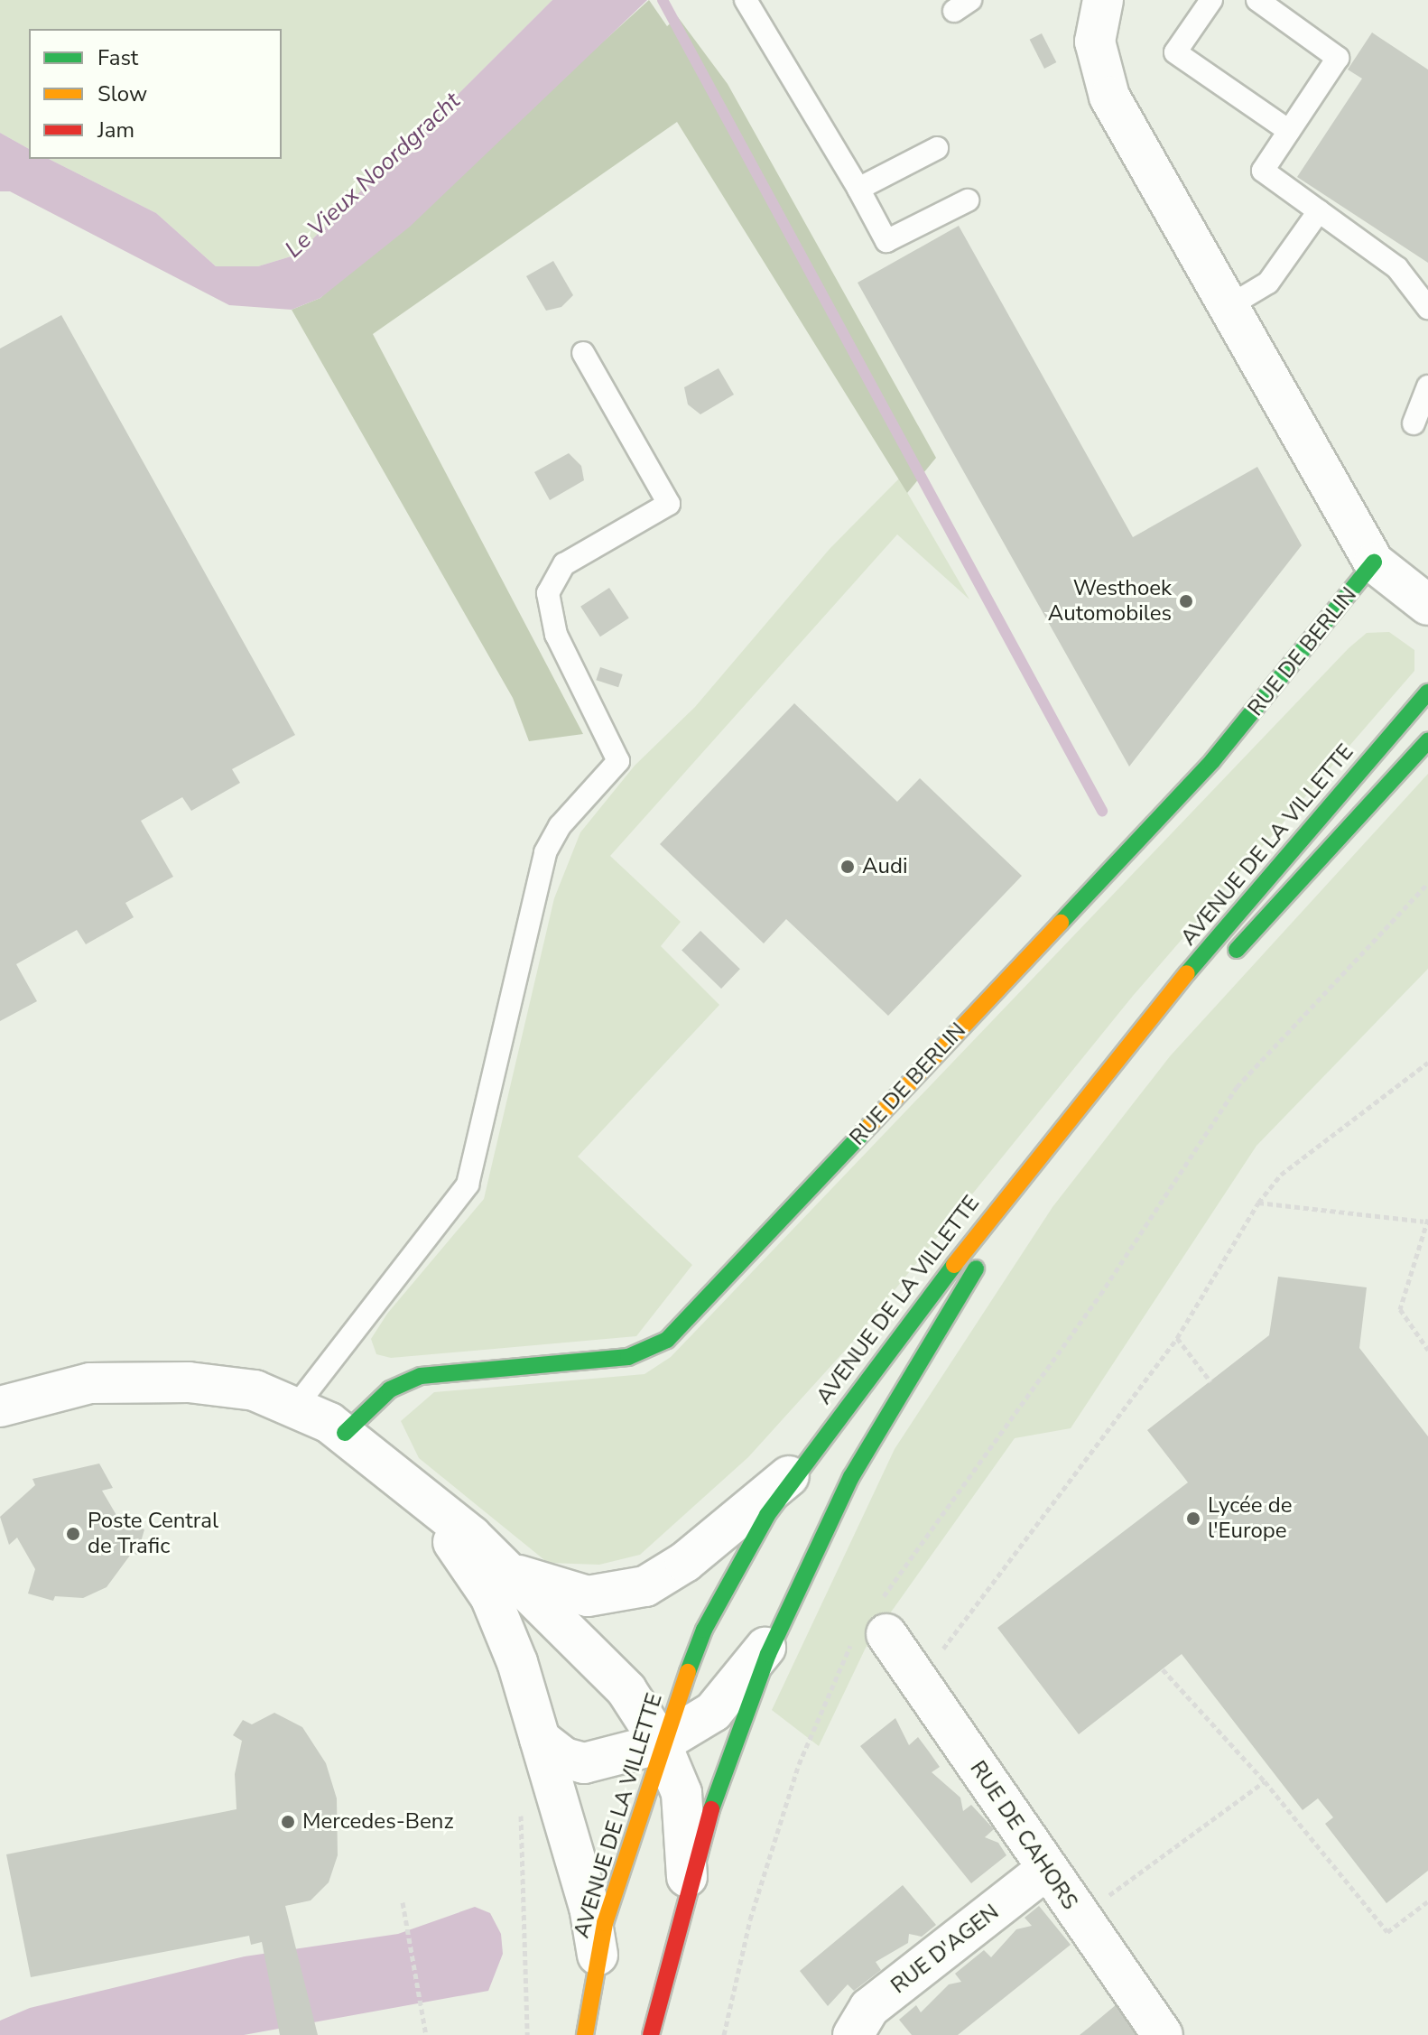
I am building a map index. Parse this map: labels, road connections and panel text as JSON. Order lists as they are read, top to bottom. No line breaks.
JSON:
{"streets":{"main road":["RUE DE BERLIN","AVENUE DE LA VILLETTE"],"street":["RUE DE CAHORS","RUE D'AGEN"]},"crossings":[["RUE DE CAHORS","RUE D'AGEN"]],"water":["Le Vieux Noordgracht"],"places":["Westhoek Automobiles","Audi","Lycée de l'Europe","Poste Central de Trafic","Mercedes-Benz"],"legend":["Fast","Slow","Jam"]}
